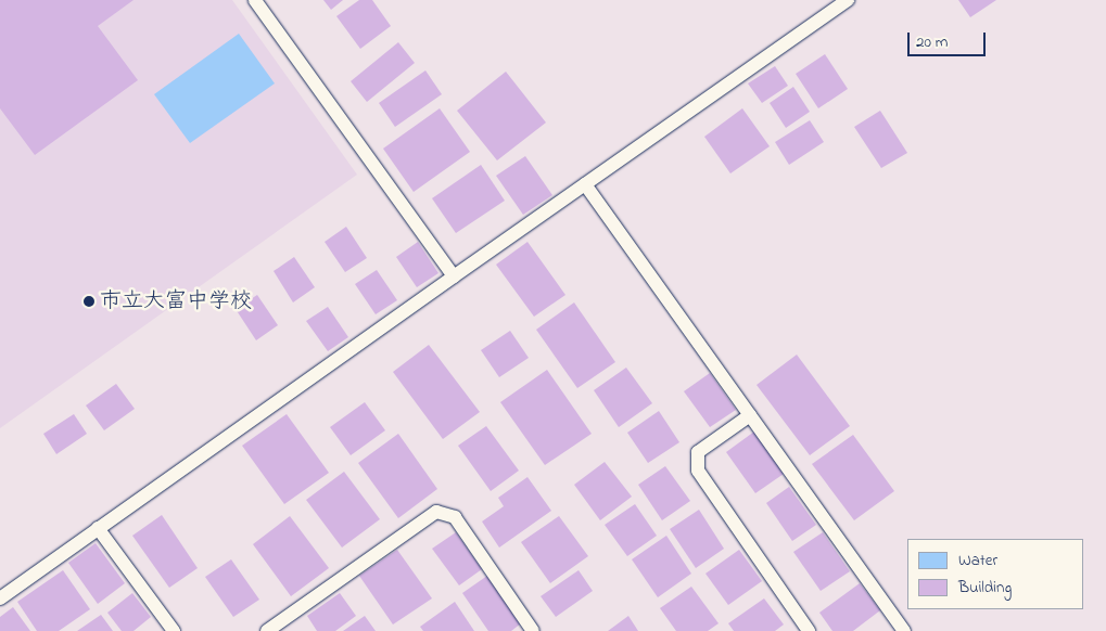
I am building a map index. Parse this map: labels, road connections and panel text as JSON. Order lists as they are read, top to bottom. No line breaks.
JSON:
{"places":["市立大富中学校"],"legend":["Water","Building"],"scale_bar":"20 m"}
